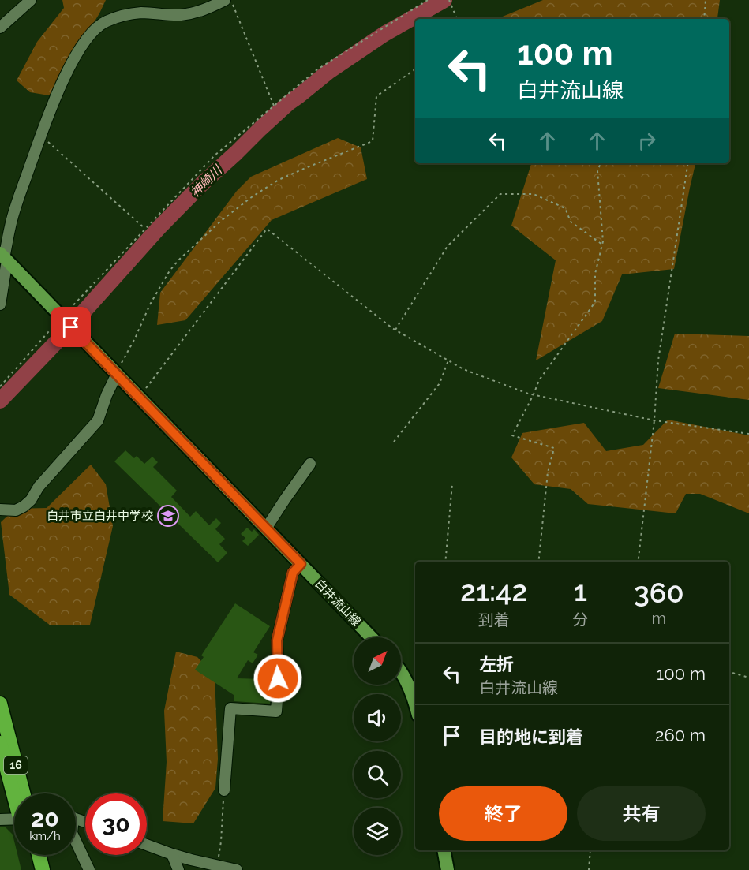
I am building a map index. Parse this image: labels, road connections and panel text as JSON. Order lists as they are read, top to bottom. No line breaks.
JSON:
{"streets":{"highway":["16"],"main road":["白井流山線"]},"water":["神崎川"],"places":{"school or university":["白井市立白井中学校"]},"north":"top right","page":{"turn":["100 m","白井流山線"],"eta":["21:42","到着","1","分","360","m"],"list":[{"name":"左折","note":"白井流山線","value":"100 m"},{"name":"目的地に到着","value":"260 m"}],"buttons":["終了","共有"],"speed":"20 km/h","limit":"30"}}
